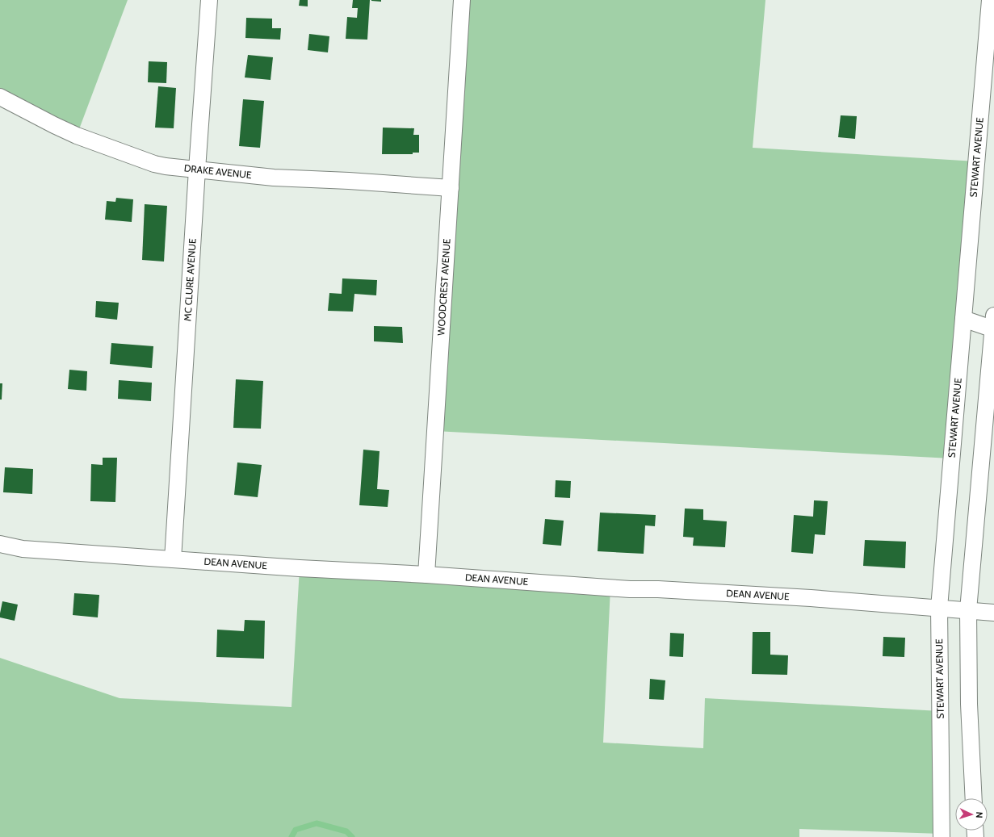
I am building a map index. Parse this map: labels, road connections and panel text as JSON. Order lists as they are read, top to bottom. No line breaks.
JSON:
{"streets":{"street":["STEWART AVENUE","DRAKE AVENUE","MC CLURE AVENUE","WOODCREST AVENUE","DEAN AVENUE"]},"crossings":[["STEWART AVENUE","DEAN AVENUE"],["DRAKE AVENUE","MC CLURE AVENUE"],["DRAKE AVENUE","WOODCREST AVENUE"],["MC CLURE AVENUE","DEAN AVENUE"],["WOODCREST AVENUE","DEAN AVENUE"]],"north":"right"}
